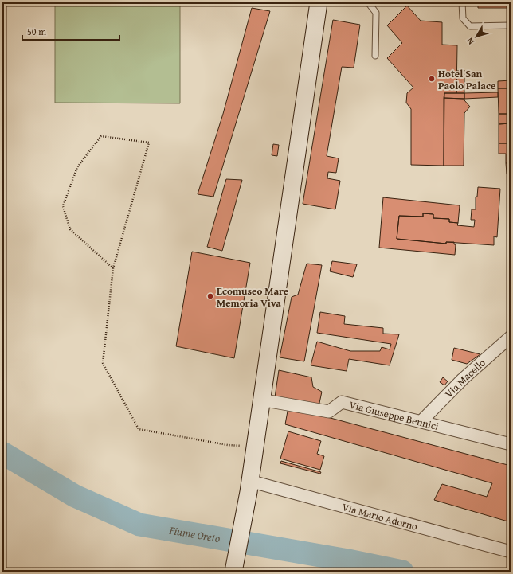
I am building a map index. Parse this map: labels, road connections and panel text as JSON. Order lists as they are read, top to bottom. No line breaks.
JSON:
{"streets":{"street":["Via Macello","Via Giuseppe Bennici","Via Mario Adorno"]},"crossings":[["Via Macello","Via Giuseppe Bennici"]],"water":["Fiume Oreto"],"places":["Hotel San Paolo Palace","Ecomuseo Mare Memoria Viva"],"scale_bar":"50 m","north":"bottom left"}
